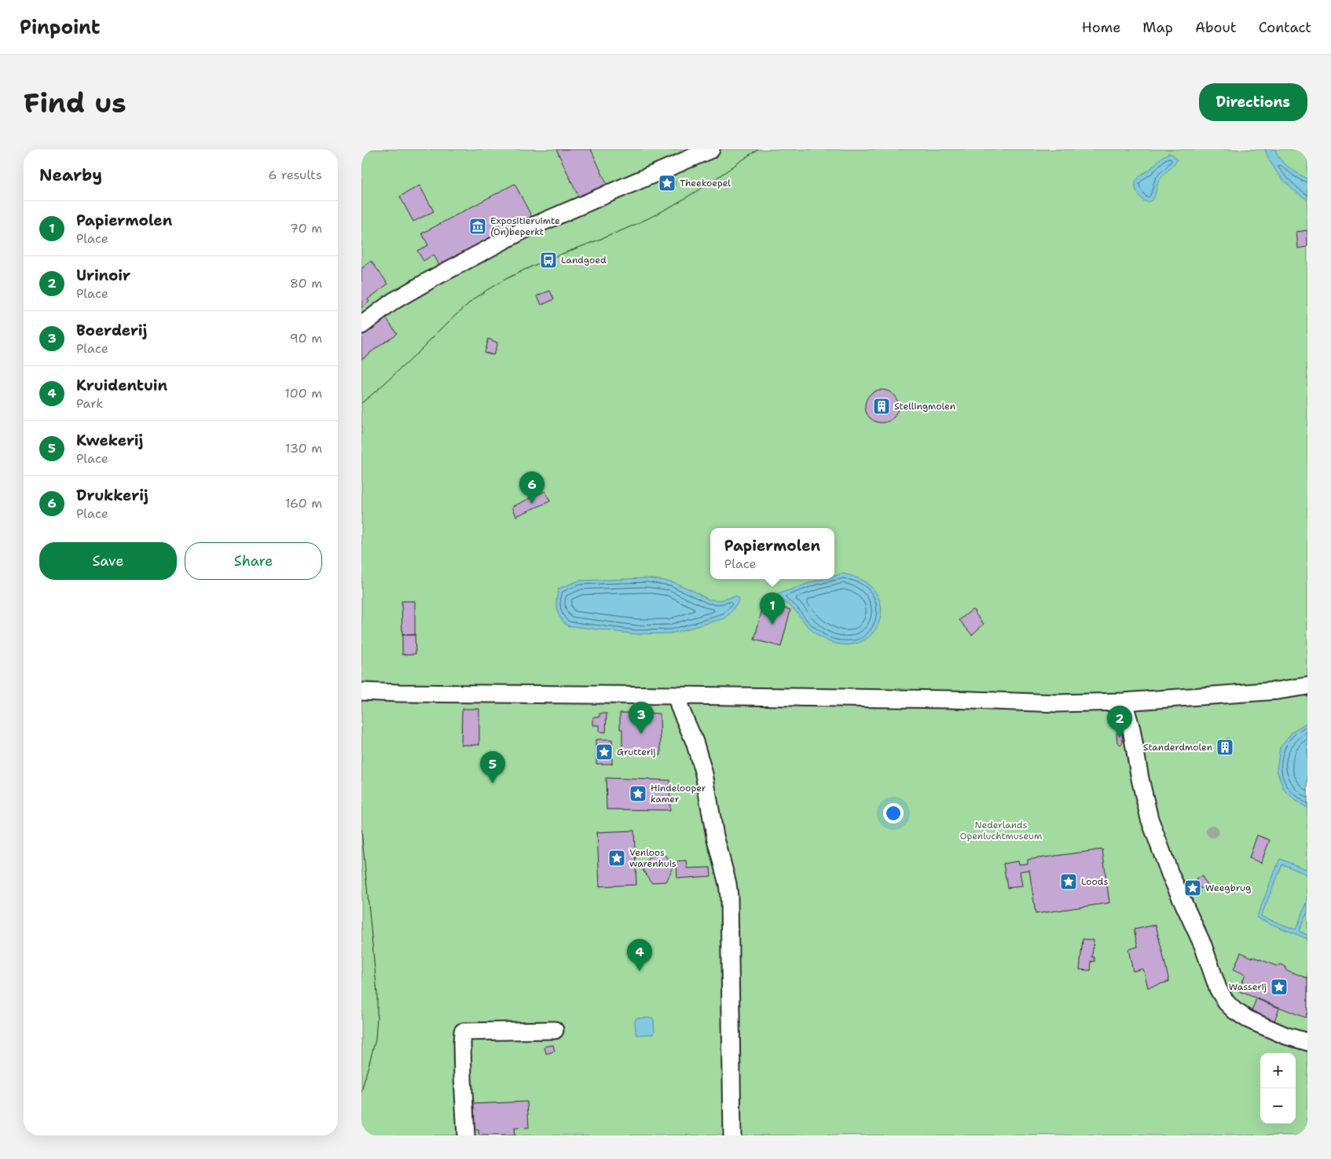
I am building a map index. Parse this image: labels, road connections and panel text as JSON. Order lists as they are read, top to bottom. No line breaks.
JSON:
{"parks":["Nederlands Openluchtmuseum"],"places":{"place":["Theekoepel","Grutterij","Hindelooper kamer","Venloos warenhuis","Loods","Weegbrug","Wasserij"],"museum":["Expositieruimte (On)beperkt"],"bus stop":["Landgoed"],"building":["Stellingmolen","Standerdmolen"]},"page":{"header":"Pinpoint","nav":["Home","Map","About","Contact"],"buttons":["Directions",["Save","Share"]],"title":"Find us","heading":["Nearby","6 results"],"list":[{"mark":"1","name":"Papiermolen","note":"Place","value":"70 m"},{"mark":"2","name":"Urinoir","note":"Place","value":"80 m"},{"mark":"3","name":"Boerderij","note":"Place","value":"90 m"},{"mark":"4","name":"Kruidentuin","note":"Park","value":"100 m"},{"mark":"5","name":"Kwekerij","note":"Place","value":"130 m"},{"mark":"6","name":"Drukkerij","note":"Place","value":"160 m"}],"pins":["6","1","3","2","5","4"],"popup":["Papiermolen","Place"],"map_buttons":["+","−"]}}
